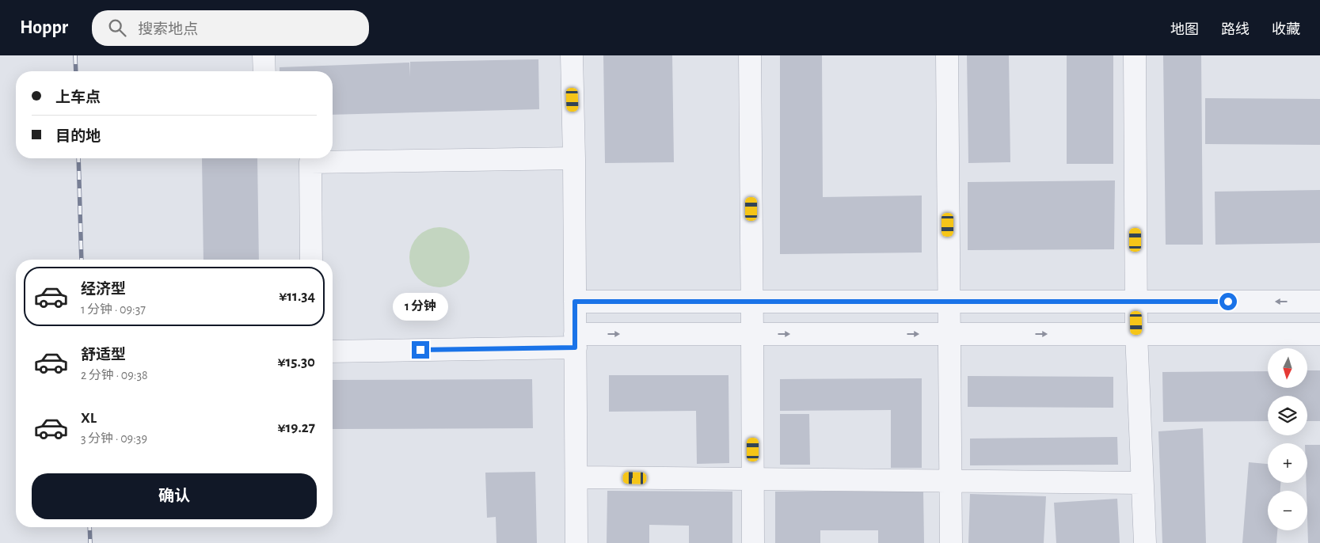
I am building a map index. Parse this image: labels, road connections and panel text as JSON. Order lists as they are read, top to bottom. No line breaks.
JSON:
{"north":"bottom","page":{"header":"Hoppr","search":"搜索地点","nav":["地图","路线","收藏"],"banner":["上车点","目的地"],"list":[{"name":"经济型","note":"1 分钟 · 09:37","value":"¥11.34"},{"name":"舒适型","note":"2 分钟 · 09:38","value":"¥15.30"},{"name":"XL","note":"3 分钟 · 09:39","value":"¥19.27"}],"bubble":"1 分钟","map_buttons":["+","−"],"buttons":"确认"}}
